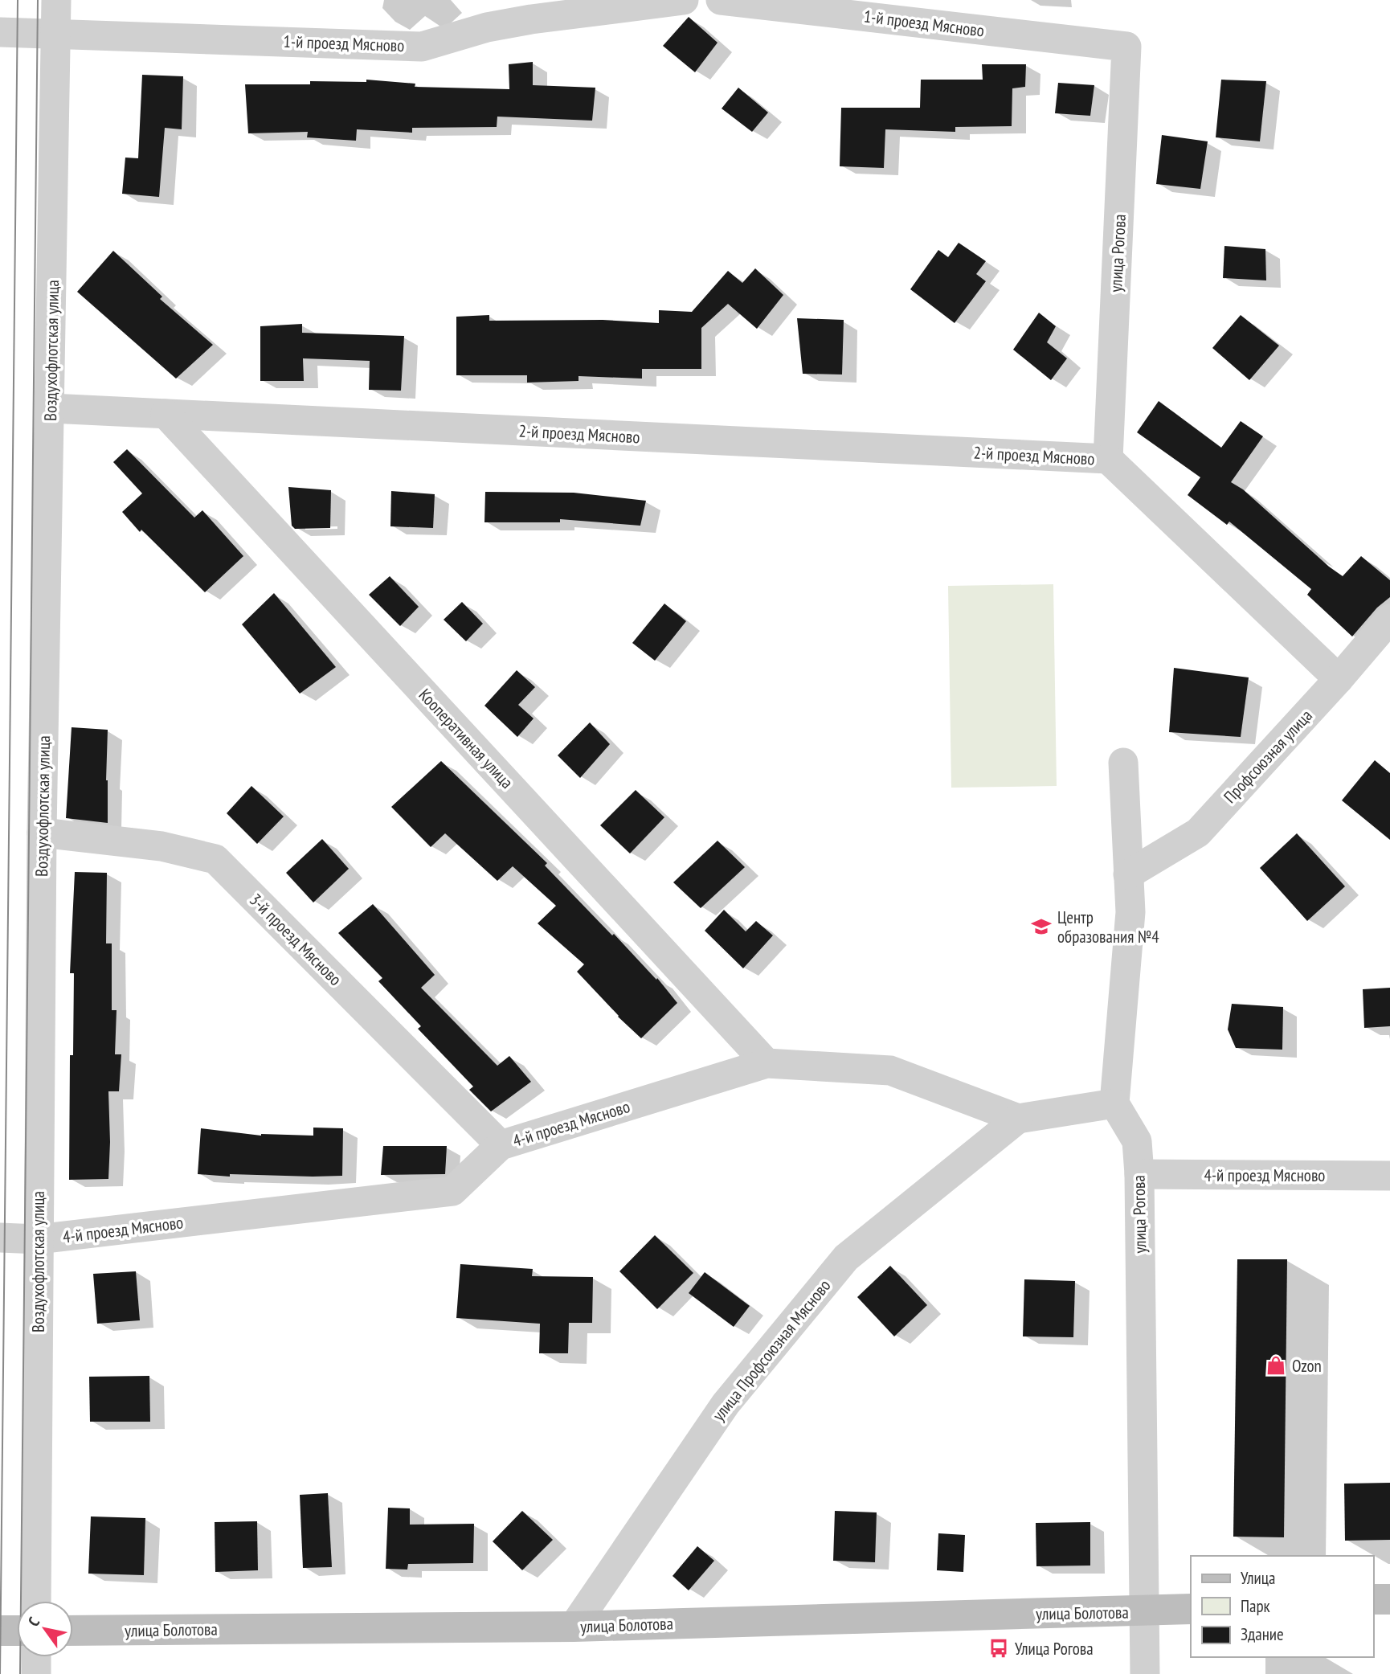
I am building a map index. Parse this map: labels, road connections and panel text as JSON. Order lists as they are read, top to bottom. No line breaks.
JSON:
{"streets":{"street":["1-й проезд Мясново","улица Рогова","Воздухофлотская улица","2-й проезд Мясново","Кооперативная улица","Профсоюзная улица","3-й проезд Мясново","4-й проезд Мясново","улица Профсоюзная Мясново","улица Болотова"]},"crossings":[["1-й проезд Мясново","улица Рогова"],["1-й проезд Мясново","Воздухофлотская улица"],["улица Рогова","2-й проезд Мясново"],["улица Рогова","4-й проезд Мясново"],["улица Рогова","улица Болотова"],["Воздухофлотская улица","2-й проезд Мясново"],["Воздухофлотская улица","3-й проезд Мясново"],["Воздухофлотская улица","4-й проезд Мясново"],["2-й проезд Мясново","Кооперативная улица"],["Кооперативная улица","4-й проезд Мясново"],["3-й проезд Мясново","4-й проезд Мясново"],["4-й проезд Мясново","улица Профсоюзная Мясново"],["улица Профсоюзная Мясново","улица Болотова"]],"places":{"school or university":["Центр образования №4"],"shop":["Ozon"],"bus stop":["Улица Рогова"]},"legend":["Улица","Парк","Здание"],"north":"top left"}
